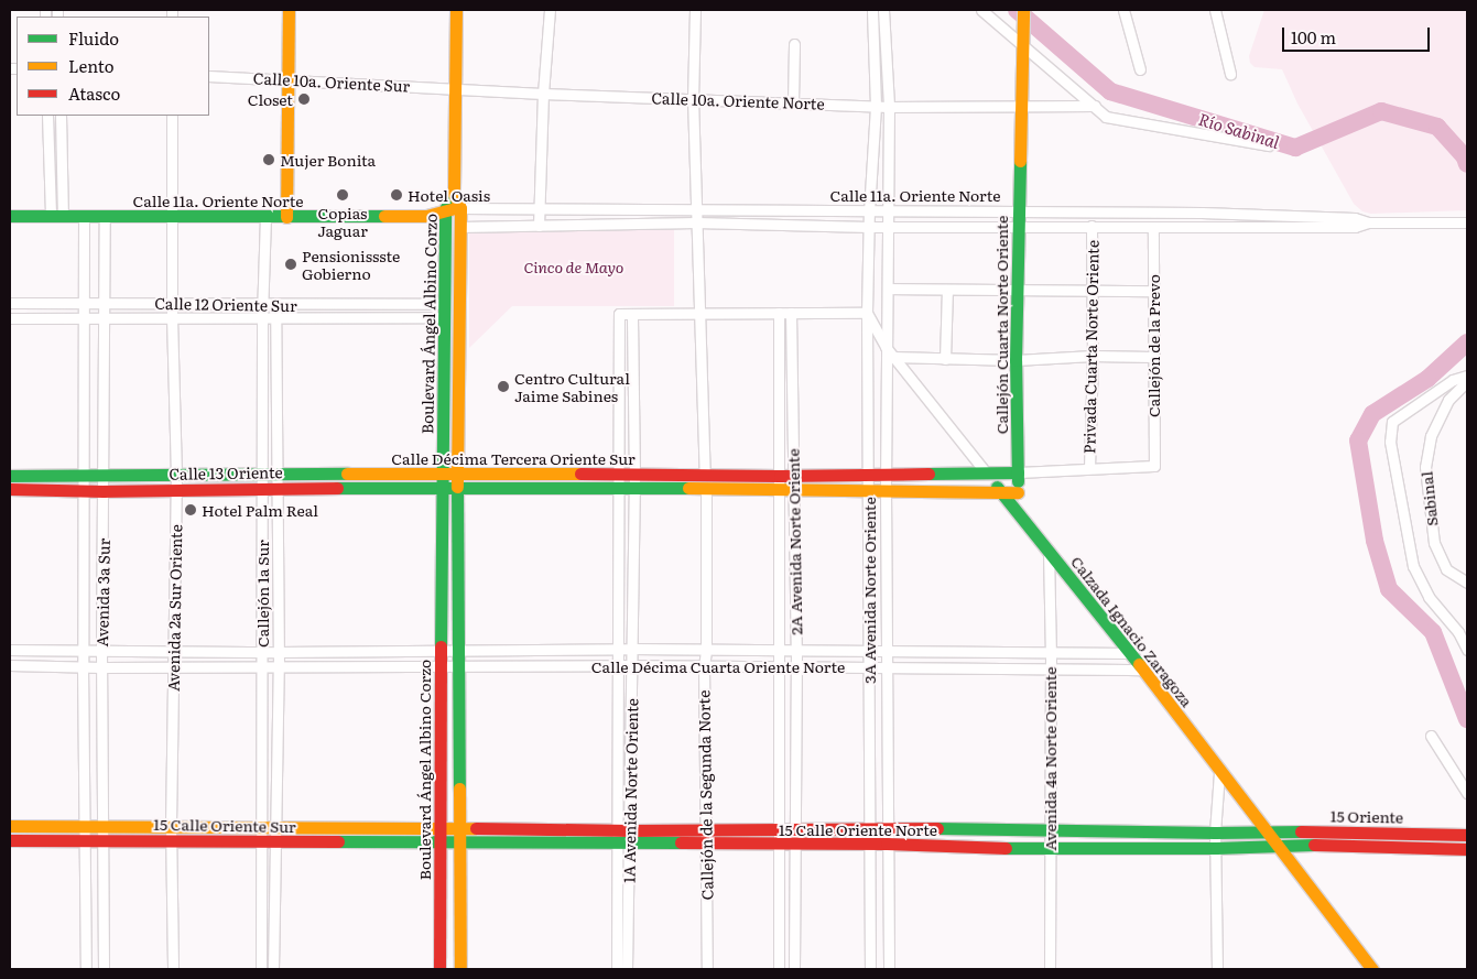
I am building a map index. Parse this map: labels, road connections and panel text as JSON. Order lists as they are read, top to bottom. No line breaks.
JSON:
{"streets":{"main road":["Calle 11a. Oriente Norte","Boulevard Ángel Albino Corzo","Callejón Cuarta Norte Oriente","Calle Décima Tercera Oriente Sur","Calle 13 Oriente","Calzada Ignacio Zaragoza","15 Oriente","15 Calle Oriente Sur","15 Calle Oriente Norte"],"street":["Calle 10a. Oriente Sur","Calle 10a. Oriente Norte","Calle 12 Oriente Sur","Callejón de la Prevo","Privada Cuarta Norte Oriente","Sabinal","2A Avenida Norte Oriente","3A Avenida Norte Oriente","Avenida 3a Sur","Callejón 1a Sur","Avenida 2a Sur Oriente","Calle Décima Cuarta Oriente Norte","Avenida 4a Norte Oriente","1A Avenida Norte Oriente","Callejón de la Segunda Norte"]},"crossings":[["Calle 10a. Oriente Sur","Calle 10a. Oriente Norte"],["Calle 10a. Oriente Norte","Callejón Cuarta Norte Oriente"],["Calle 10a. Oriente Norte","3A Avenida Norte Oriente"],["Calle 11a. Oriente Norte","Boulevard Ángel Albino Corzo"],["Calle 11a. Oriente Norte","Callejón Cuarta Norte Oriente"],["Calle 11a. Oriente Norte","Callejón de la Prevo"],["Calle 11a. Oriente Norte","Privada Cuarta Norte Oriente"],["Calle 11a. Oriente Norte","3A Avenida Norte Oriente"],["Calle 11a. Oriente Norte","Avenida 3a Sur"],["Calle 11a. Oriente Norte","Callejón 1a Sur"],["Calle 11a. Oriente Norte","Avenida 2a Sur Oriente"],["Calle 12 Oriente Sur","Boulevard Ángel Albino Corzo"],["Calle 12 Oriente Sur","Avenida 3a Sur"],["Calle 12 Oriente Sur","Callejón 1a Sur"],["Calle 12 Oriente Sur","Avenida 2a Sur Oriente"],["Boulevard Ángel Albino Corzo","Calle Décima Tercera Oriente Sur"],["Boulevard Ángel Albino Corzo","Calle 13 Oriente"],["Boulevard Ángel Albino Corzo","Calle Décima Cuarta Oriente Norte"],["Boulevard Ángel Albino Corzo","15 Calle Oriente Sur"],["Boulevard Ángel Albino Corzo","15 Calle Oriente Norte"],["Callejón Cuarta Norte Oriente","Calle Décima Tercera Oriente Sur"],["Callejón Cuarta Norte Oriente","Calzada Ignacio Zaragoza"],["Callejón de la Prevo","Privada Cuarta Norte Oriente"],["Calle Décima Tercera Oriente Sur","Calle 13 Oriente"],["Calle Décima Tercera Oriente Sur","2A Avenida Norte Oriente"],["Calle Décima Tercera Oriente Sur","3A Avenida Norte Oriente"],["Calle Décima Tercera Oriente Sur","Avenida 3a Sur"],["Calle Décima Tercera Oriente Sur","Callejón 1a Sur"],["Calle Décima Tercera Oriente Sur","Avenida 2a Sur Oriente"],["Calle Décima Tercera Oriente Sur","Calzada Ignacio Zaragoza"],["Calle Décima Tercera Oriente Sur","1A Avenida Norte Oriente"],["Calle Décima Tercera Oriente Sur","Callejón de la Segunda Norte"],["Calle 13 Oriente","Avenida 3a Sur"],["Calle 13 Oriente","Callejón 1a Sur"],["Calle 13 Oriente","Avenida 2a Sur Oriente"],["2A Avenida Norte Oriente","Calle Décima Cuarta Oriente Norte"],["2A Avenida Norte Oriente","15 Calle Oriente Norte"],["3A Avenida Norte Oriente","Calzada Ignacio Zaragoza"],["3A Avenida Norte Oriente","Calle Décima Cuarta Oriente Norte"],["3A Avenida Norte Oriente","15 Calle Oriente Norte"],["Avenida 3a Sur","Calle Décima Cuarta Oriente Norte"],["Avenida 3a Sur","15 Calle Oriente Sur"],["Callejón 1a Sur","Calle Décima Cuarta Oriente Norte"],["Callejón 1a Sur","15 Calle Oriente Sur"],["Avenida 2a Sur Oriente","Calle Décima Cuarta Oriente Norte"],["Avenida 2a Sur Oriente","15 Calle Oriente Sur"],["Calzada Ignacio Zaragoza","Calle Décima Cuarta Oriente Norte"],["Calzada Ignacio Zaragoza","Avenida 4a Norte Oriente"],["Calzada Ignacio Zaragoza","15 Oriente"],["Calzada Ignacio Zaragoza","15 Calle Oriente Norte"],["Calle Décima Cuarta Oriente Norte","Avenida 4a Norte Oriente"],["Calle Décima Cuarta Oriente Norte","1A Avenida Norte Oriente"],["Calle Décima Cuarta Oriente Norte","Callejón de la Segunda Norte"],["Avenida 4a Norte Oriente","15 Calle Oriente Norte"],["1A Avenida Norte Oriente","15 Calle Oriente Norte"],["Callejón de la Segunda Norte","15 Calle Oriente Norte"],["15 Oriente","15 Calle Oriente Norte"],["15 Calle Oriente Sur","15 Calle Oriente Norte"]],"water":["Río Sabinal"],"parks":["Cinco de Mayo"],"places":["Closet","Mujer Bonita","Copias Jaguar","Hotel Oasis","Pensionissste Gobierno","Centro Cultural Jaime Sabines","Hotel Palm Real"],"legend":["Fluido","Lento","Atasco"],"scale_bar":"100 m"}
